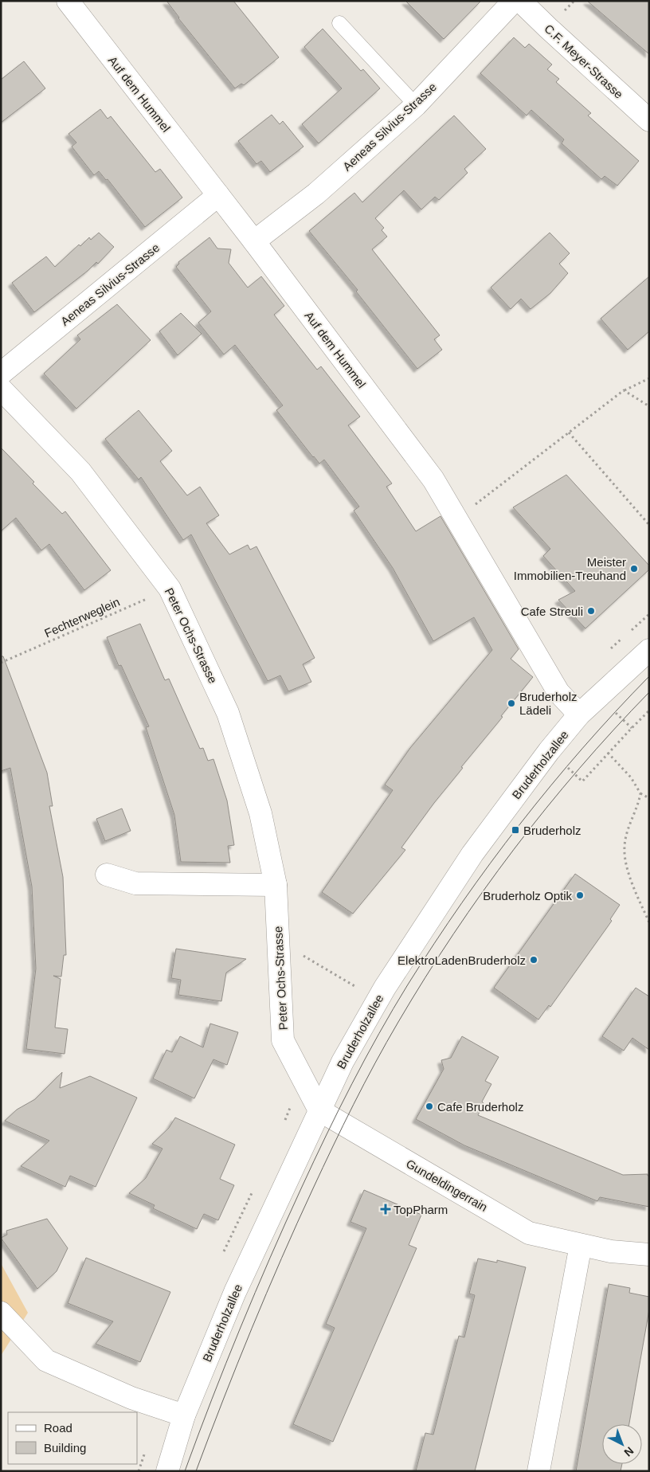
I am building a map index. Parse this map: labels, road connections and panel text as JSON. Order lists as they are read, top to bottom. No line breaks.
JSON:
{"streets":{"street":["C.F. Meyer-Strasse","Auf dem Hummel","Aeneas Silvius-Strasse","Peter Ochs-Strasse","Bruderholzallee","Gundeldingerrain"],"path":["Fechterweglein"]},"crossings":[["Auf dem Hummel","Aeneas Silvius-Strasse"],["Auf dem Hummel","Bruderholzallee"],["Fechterweglein","Peter Ochs-Strasse"],["Peter Ochs-Strasse","Bruderholzallee"],["Peter Ochs-Strasse","Gundeldingerrain"],["Bruderholzallee","Gundeldingerrain"]],"places":{"other":["Meister Immobilien-Treuhand","Cafe Streuli","Bruderholz Lädeli","Bruderholz Optik","ElektroLadenBruderholz","Cafe Bruderholz"],"transit":["Bruderholz"],"health":["TopPharm"]},"legend":["Road","Building"],"north":"bottom right"}
